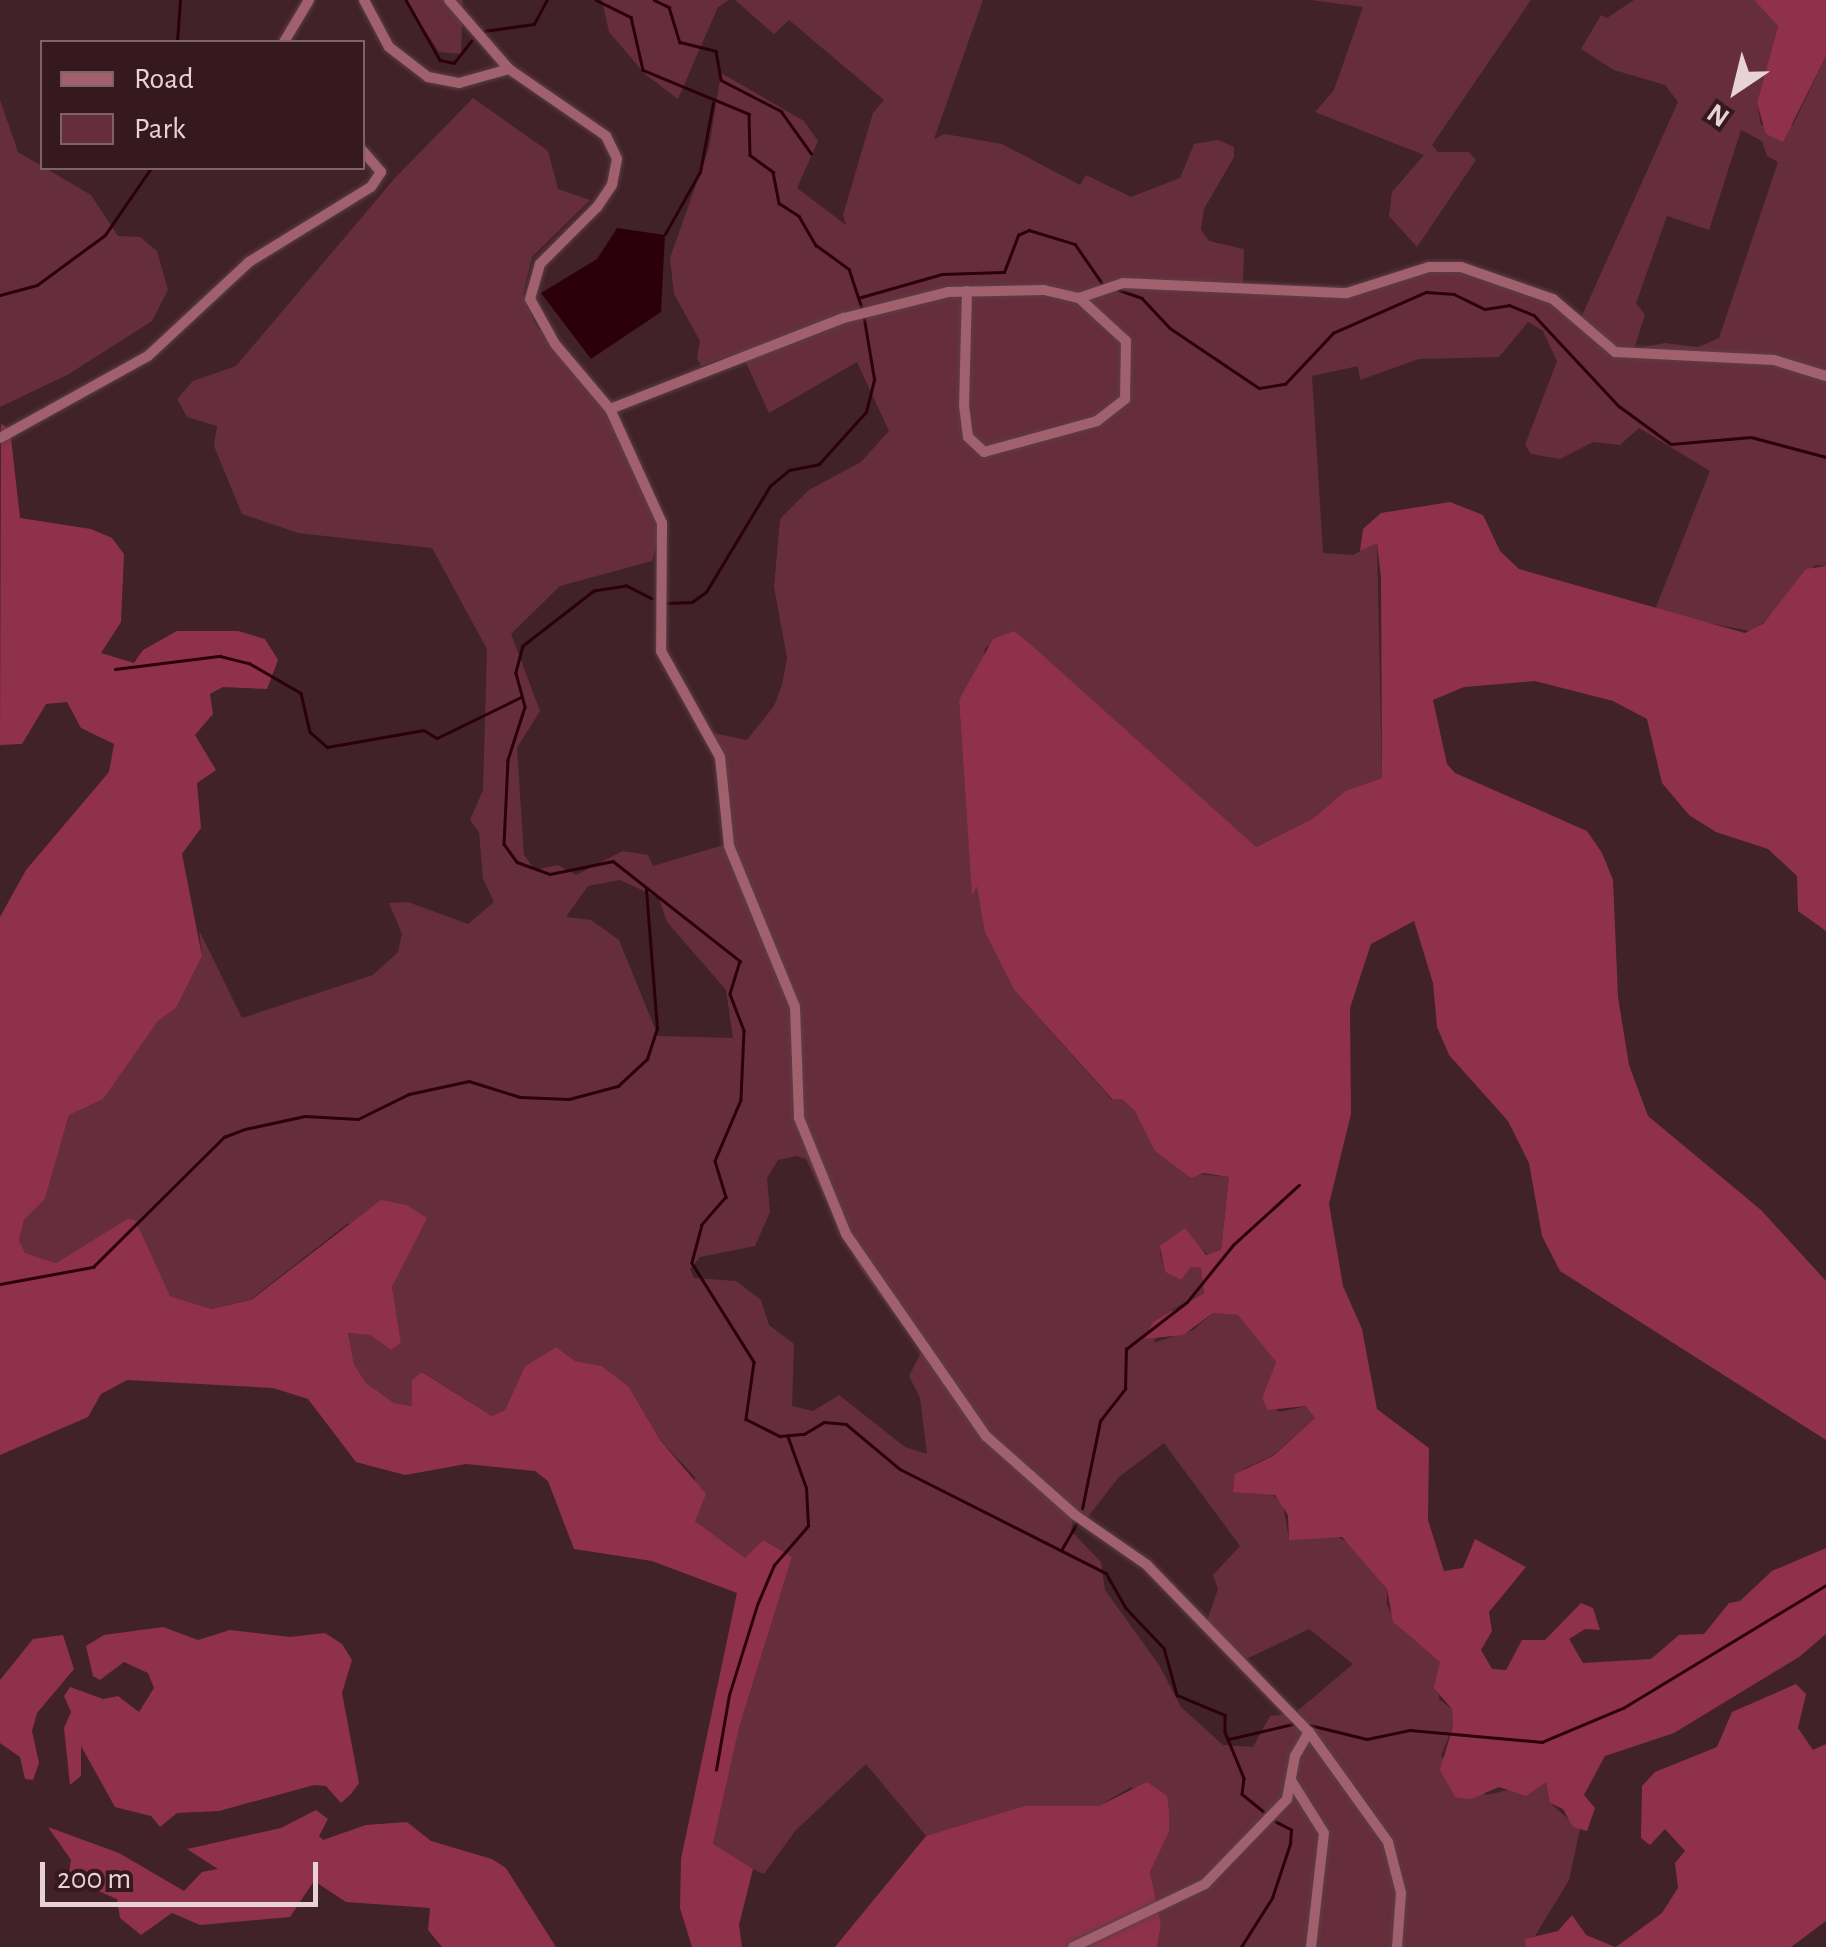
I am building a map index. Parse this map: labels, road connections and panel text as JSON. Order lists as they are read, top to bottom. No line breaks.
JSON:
{"legend":["Road","Park"],"scale_bar":"200 m","north":"bottom left"}
